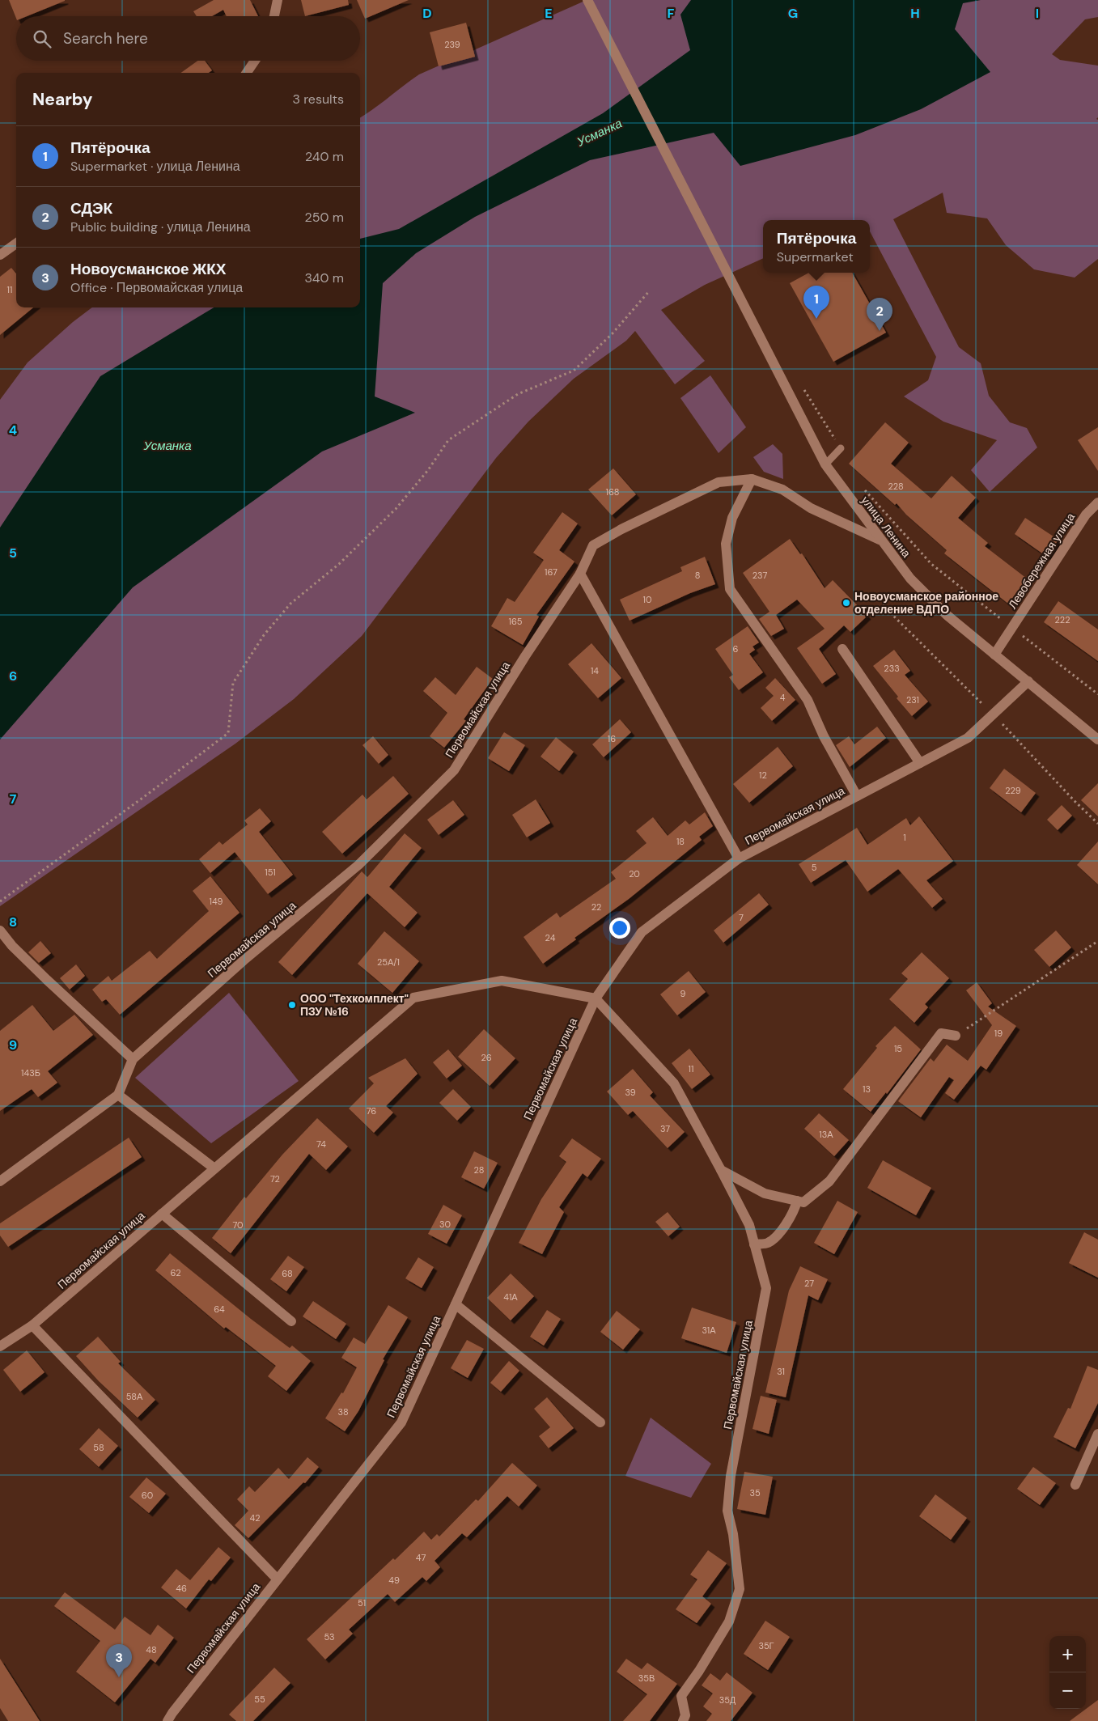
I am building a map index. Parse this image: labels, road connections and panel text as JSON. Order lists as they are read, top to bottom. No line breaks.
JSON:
{"streets":{"street":["улица Ленина","Левобережная улица","Первомайская улица"]},"crossings":[["улица Ленина","Левобережная улица"],["улица Ленина","Первомайская улица"]],"water":["Усманка"],"places":["Новоусманское районное отделение ВДПО","ООО \"Техкомплект\" ПЗУ №16"],"house_numbers":["239","11","228","168","167","8","237","10","222","165","6","233","14","4","231","16","12","229","1","18","5","151","20","149","22","7","24","25А/1","9","19","15","26","11","143Б","13","39","76","37","13А","74","28","72","30","70","62","68","27","41А","64","31А","31","58А","38","58","35","60","42","47","49","46","51","53","35Г","48","35В","55","35Д"],"page":{"search":"Search here","heading":["Nearby","3 results"],"list":[{"mark":"1","name":"Пятёрочка","note":"Supermarket · улица Ленина","value":"240 m"},{"mark":"2","name":"СДЭК","note":"Public building · улица Ленина","value":"250 m"},{"mark":"3","name":"Новоусманское ЖКХ","note":"Office · Первомайская улица","value":"340 m"}],"popup":["Пятёрочка","Supermarket"],"pins":["1","2","3"],"map_buttons":["+","−"]},"grid":{"columns":["D","E","F","G","H","I"],"rows":["4","5","6","7","8","9"]}}
